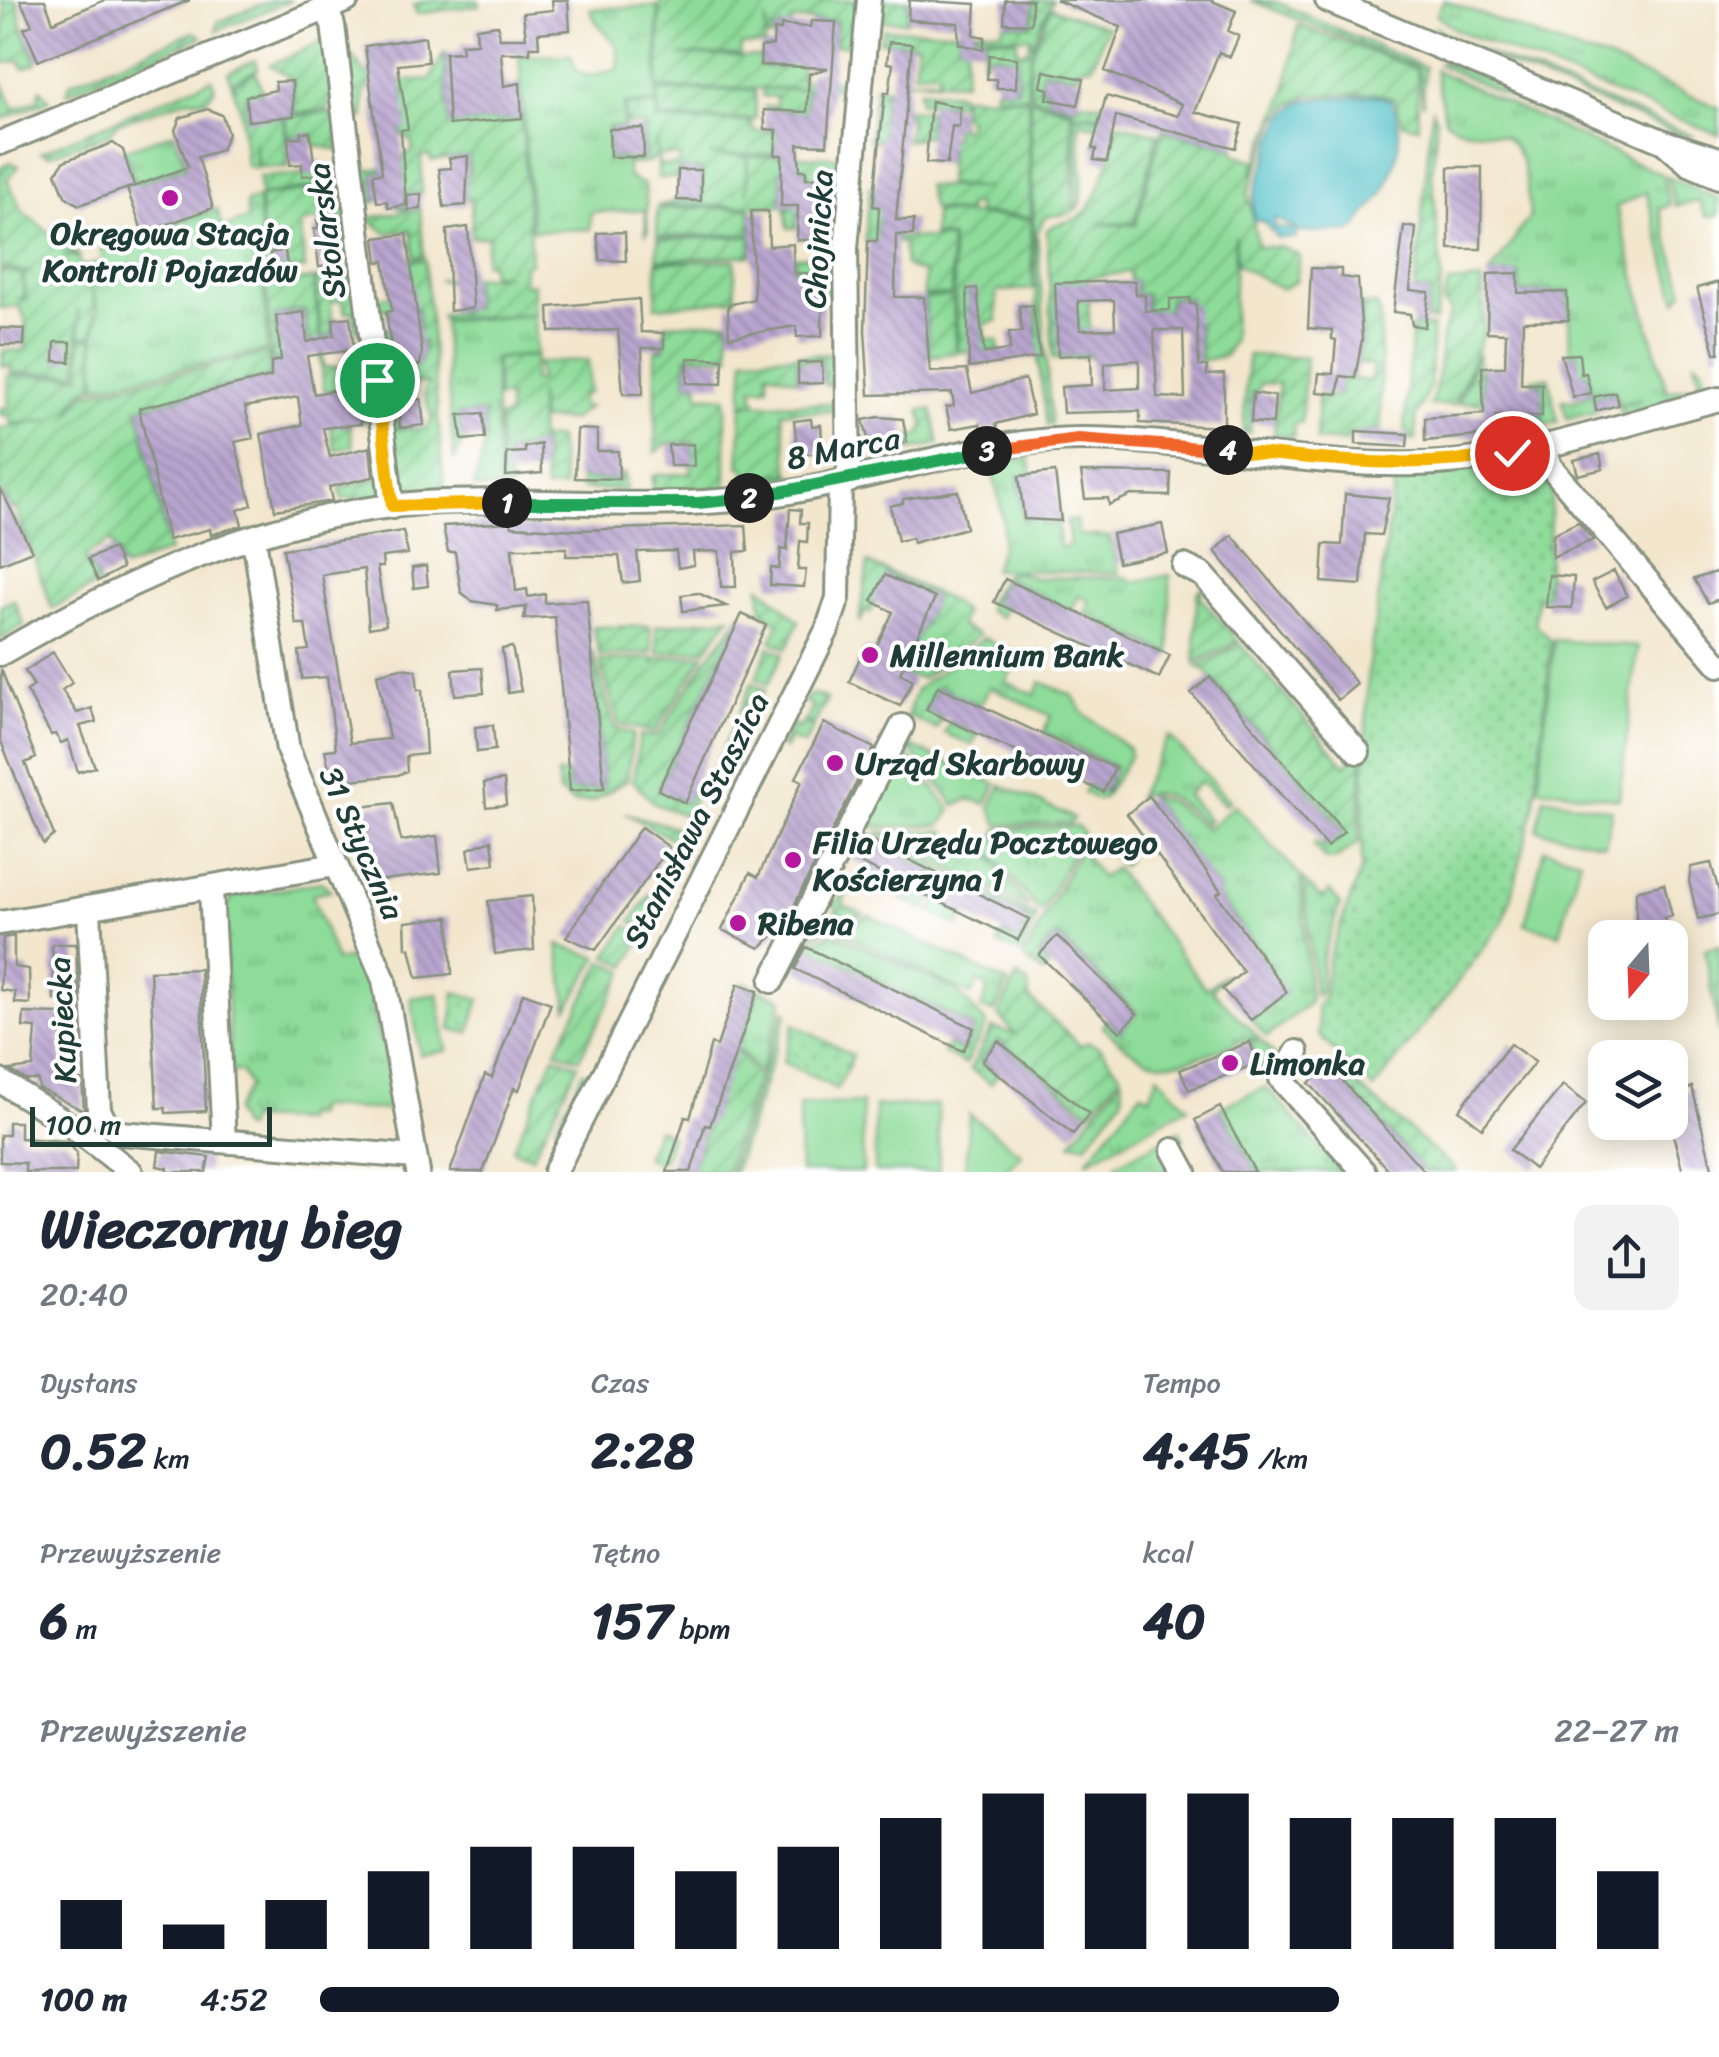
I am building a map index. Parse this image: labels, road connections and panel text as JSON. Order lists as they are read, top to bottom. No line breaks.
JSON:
{"streets":{"street":["Stolarska","Chojnicka","8 Marca","Stanisława Staszica","31 Stycznia","Kupiecka"]},"crossings":[["Stolarska","8 Marca"],["Chojnicka","8 Marca"],["Chojnicka","Stanisława Staszica"],["8 Marca","Stanisława Staszica"],["8 Marca","31 Stycznia"],["31 Stycznia","Kupiecka"]],"places":["Okręgowa Stacja Kontroli Pojazdów","Millennium Bank","Urząd Skarbowy","Filia Urzędu Pocztowego Kościerzyna 1","Ribena","Limonka"],"scale_bar":"100 m","north":"bottom","page":{"pins":["4","3","2","1"],"scale":"100 m","heading":["Wieczorny bieg","20:40"],"stats":[["Dystans","0.52 km"],["Czas","2:28"],["Tempo","4:45 /km"],["Przewyższenie","6 m"],["Tętno","157 bpm"],["kcal","40"]],"chart":["Przewyższenie","22–27 m"],"list":[{"name":"100 m","note":"4:52"}]}}
